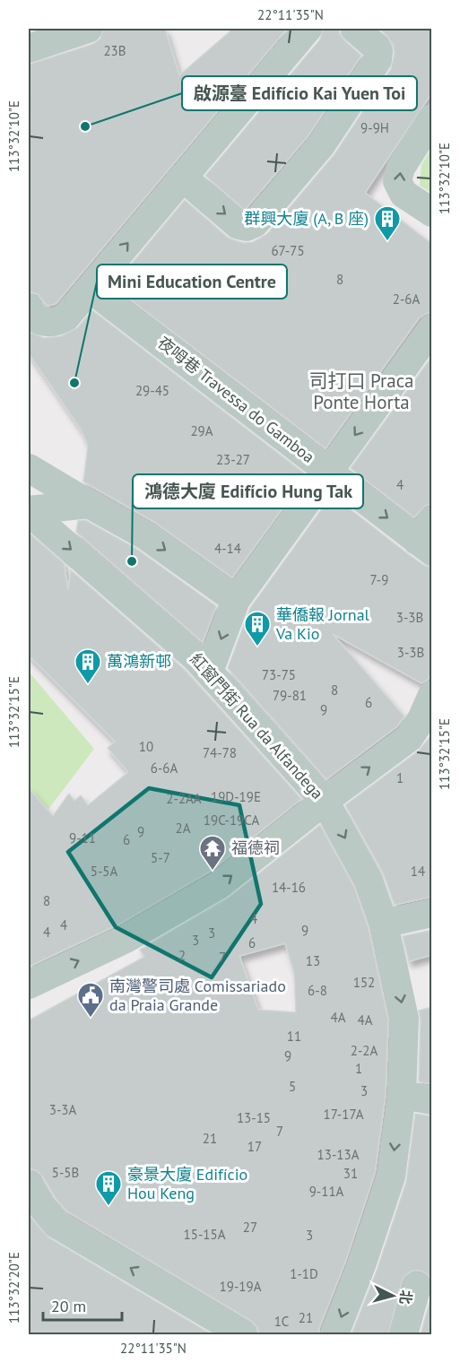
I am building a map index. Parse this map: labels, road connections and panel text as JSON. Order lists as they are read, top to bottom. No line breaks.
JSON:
{"streets":{"street":["夜呣巷 Travessa do Gamboa","紅窗門街 Rua da Alfandega"]},"one_way":["紅窗門街 Rua da Alfandega"],"districts":["司打口 Praca Ponte Horta"],"places":{"other":["啟源臺 Edifício Kai Yuen Toi","Mini Education Centre","鴻德大廈 Edifício Hung Tak"],"building":["群興大廈 (A, B 座)","華僑報 Jornal Va Kio","萬鴻新邨","豪景大廈 Edifício Hou Keng"],"temple":["福德祠"],"public building":["南灣警司處 Comissariado da Praia Grande"]},"house_numbers":["23B","9-9H","67-75","8","2-6A","29-45","29A","23-27","4","4-14","7-9","3-3B","3-3B","73-75","8","79-81","6","9","10","74-78","6-6A","1","19D-19E","2-2AA","19C-19CA","2A","9","9-11","6","5-7","5-5A","14","14-16","8","4","4","9","4","3","3","6","2","7","13","152","6-8","4A","4A","11","2-2A","9","1","5","3","3-3A","17-17A","13-15","7","21","17","13-13A","5-5B","31","9-11A","27","15-15A","3","1-1D","19-19A","21","1C"],"scale_bar":"20 m","north":"right","coordinates":["22°11'35\"N","113°32'10\"E","113°32'15\"E","113°32'20\"E"]}
